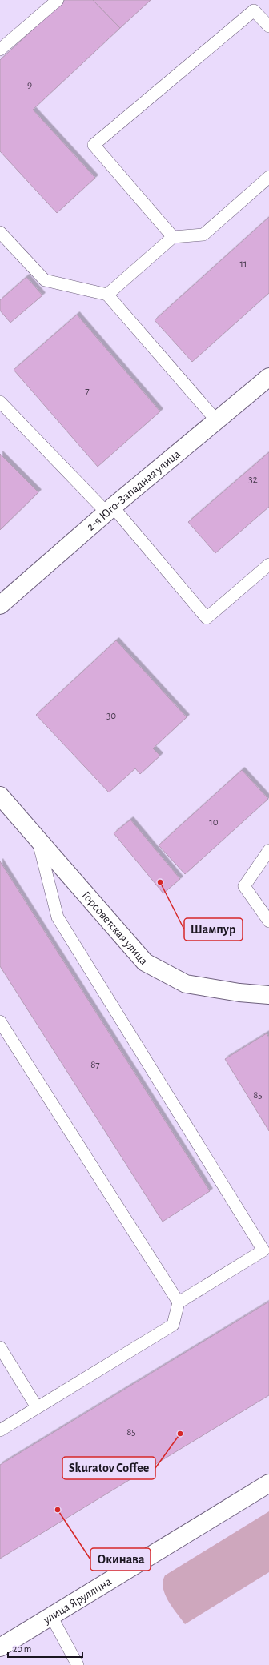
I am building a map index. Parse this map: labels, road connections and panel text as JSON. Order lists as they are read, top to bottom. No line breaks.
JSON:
{"streets":{"street":["2-я Юго-Западная улица","Горсоветская улица","улица Яруллина"]},"places":["Шампур","Skuratov Coffee","Окинава"],"house_numbers":["9","11","7","32","30","10","87","85","85"],"scale_bar":"20 m"}
